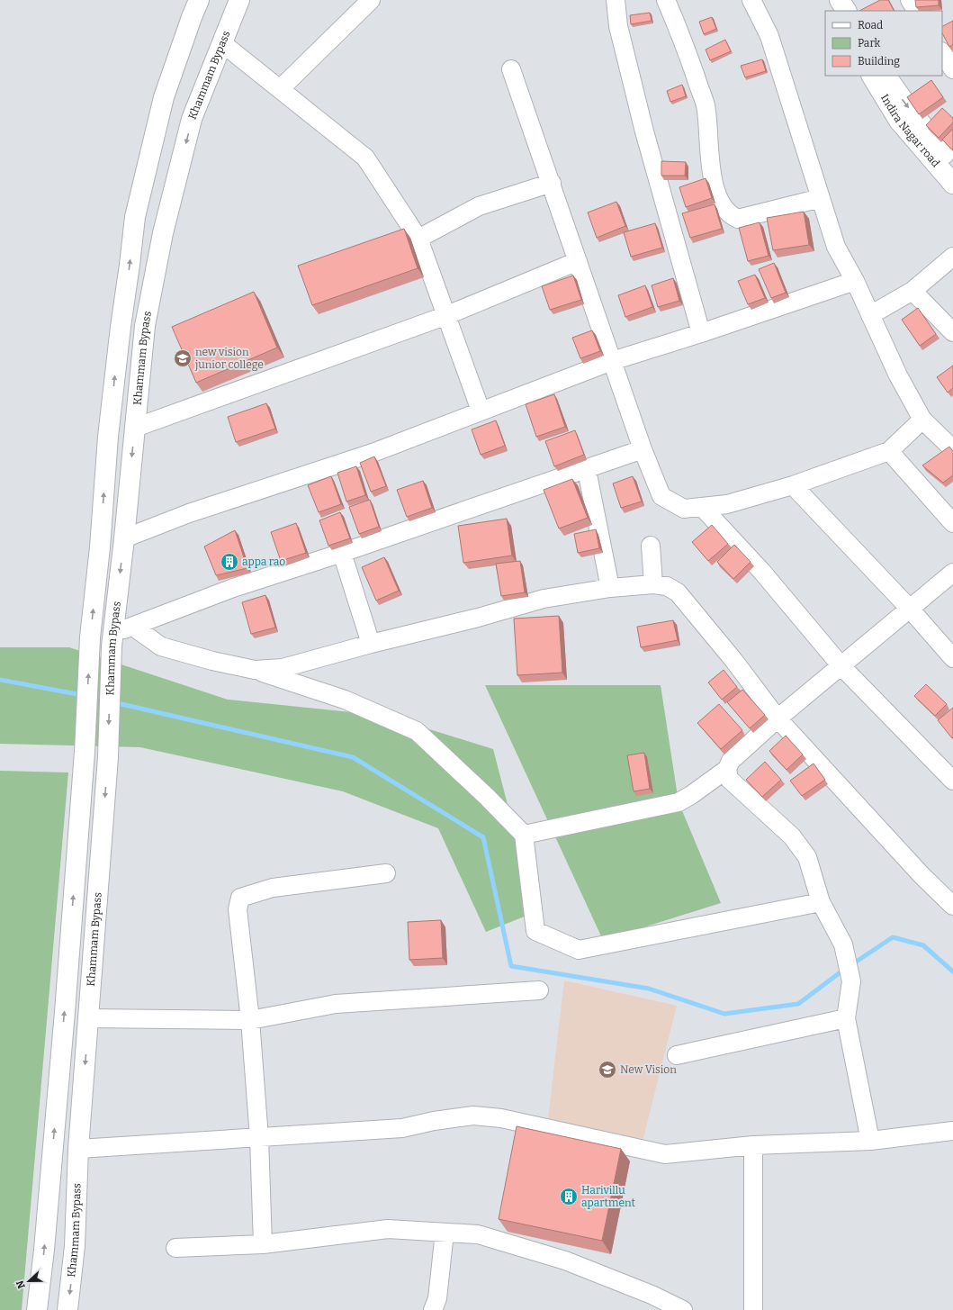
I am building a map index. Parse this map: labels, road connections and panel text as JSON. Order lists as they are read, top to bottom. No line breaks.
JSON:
{"streets":{"main road":["Khammam Bypass","Indira Nagar road"]},"places":{"school or university":["new vision junior college","New Vision"],"building":["appa rao","Harivillu apartment"]},"legend":["Road","Park","Building"],"north":"left"}
